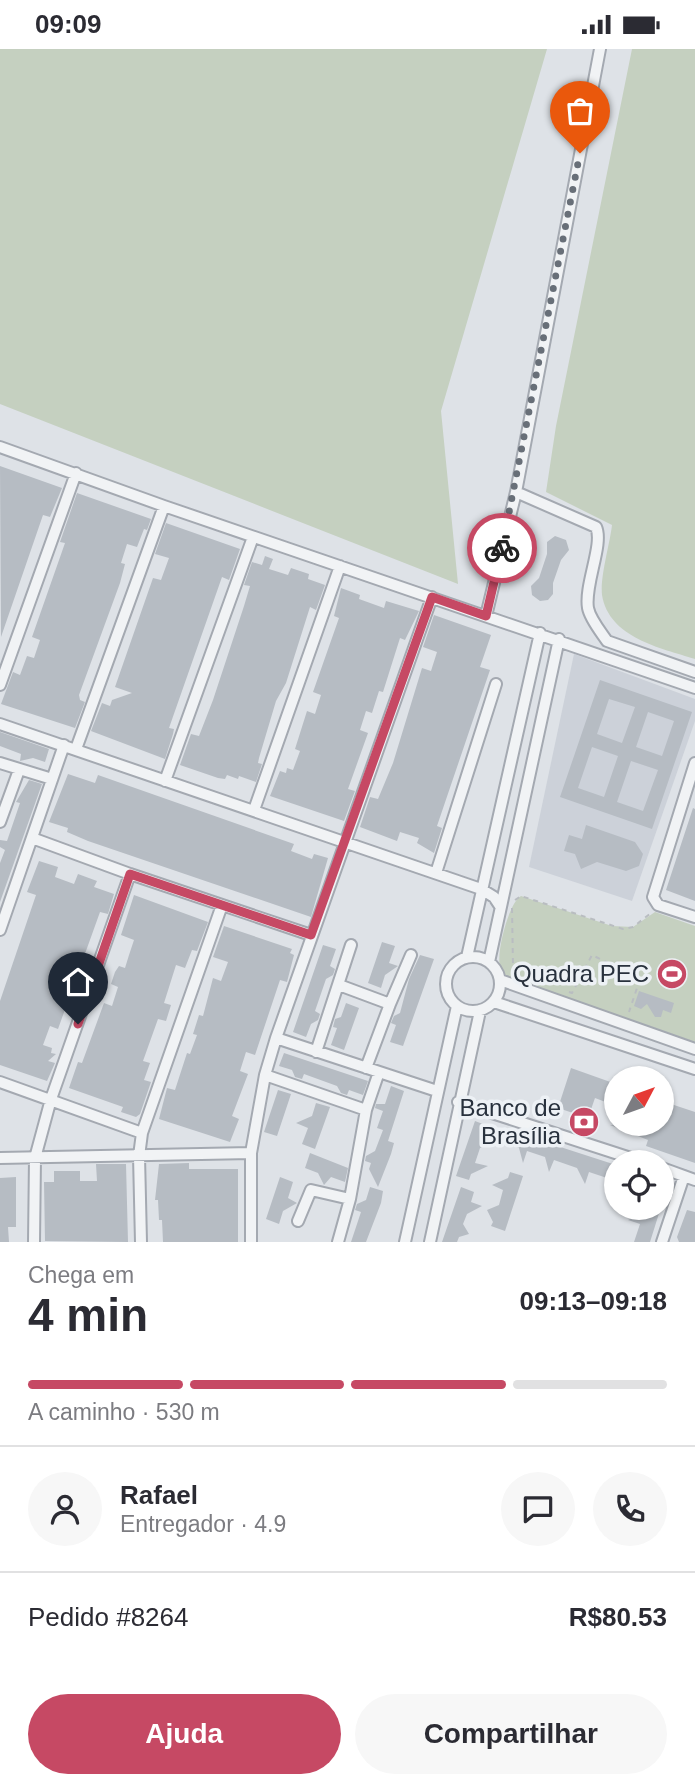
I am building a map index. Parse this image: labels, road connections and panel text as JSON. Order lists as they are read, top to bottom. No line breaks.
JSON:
{"places":{"sports":["Quadra PEC"],"bank":["Banco de Brasília"]},"north":"top right","page":{"status":"09:09","heading":["4 min","Chega em","09:13–09:18"],"panel":["Rafael","Entregador · 4.9","Pedido #8264","R$80.53"],"bar":"A caminho · 530 m","buttons":["Ajuda","Compartilhar"]}}
